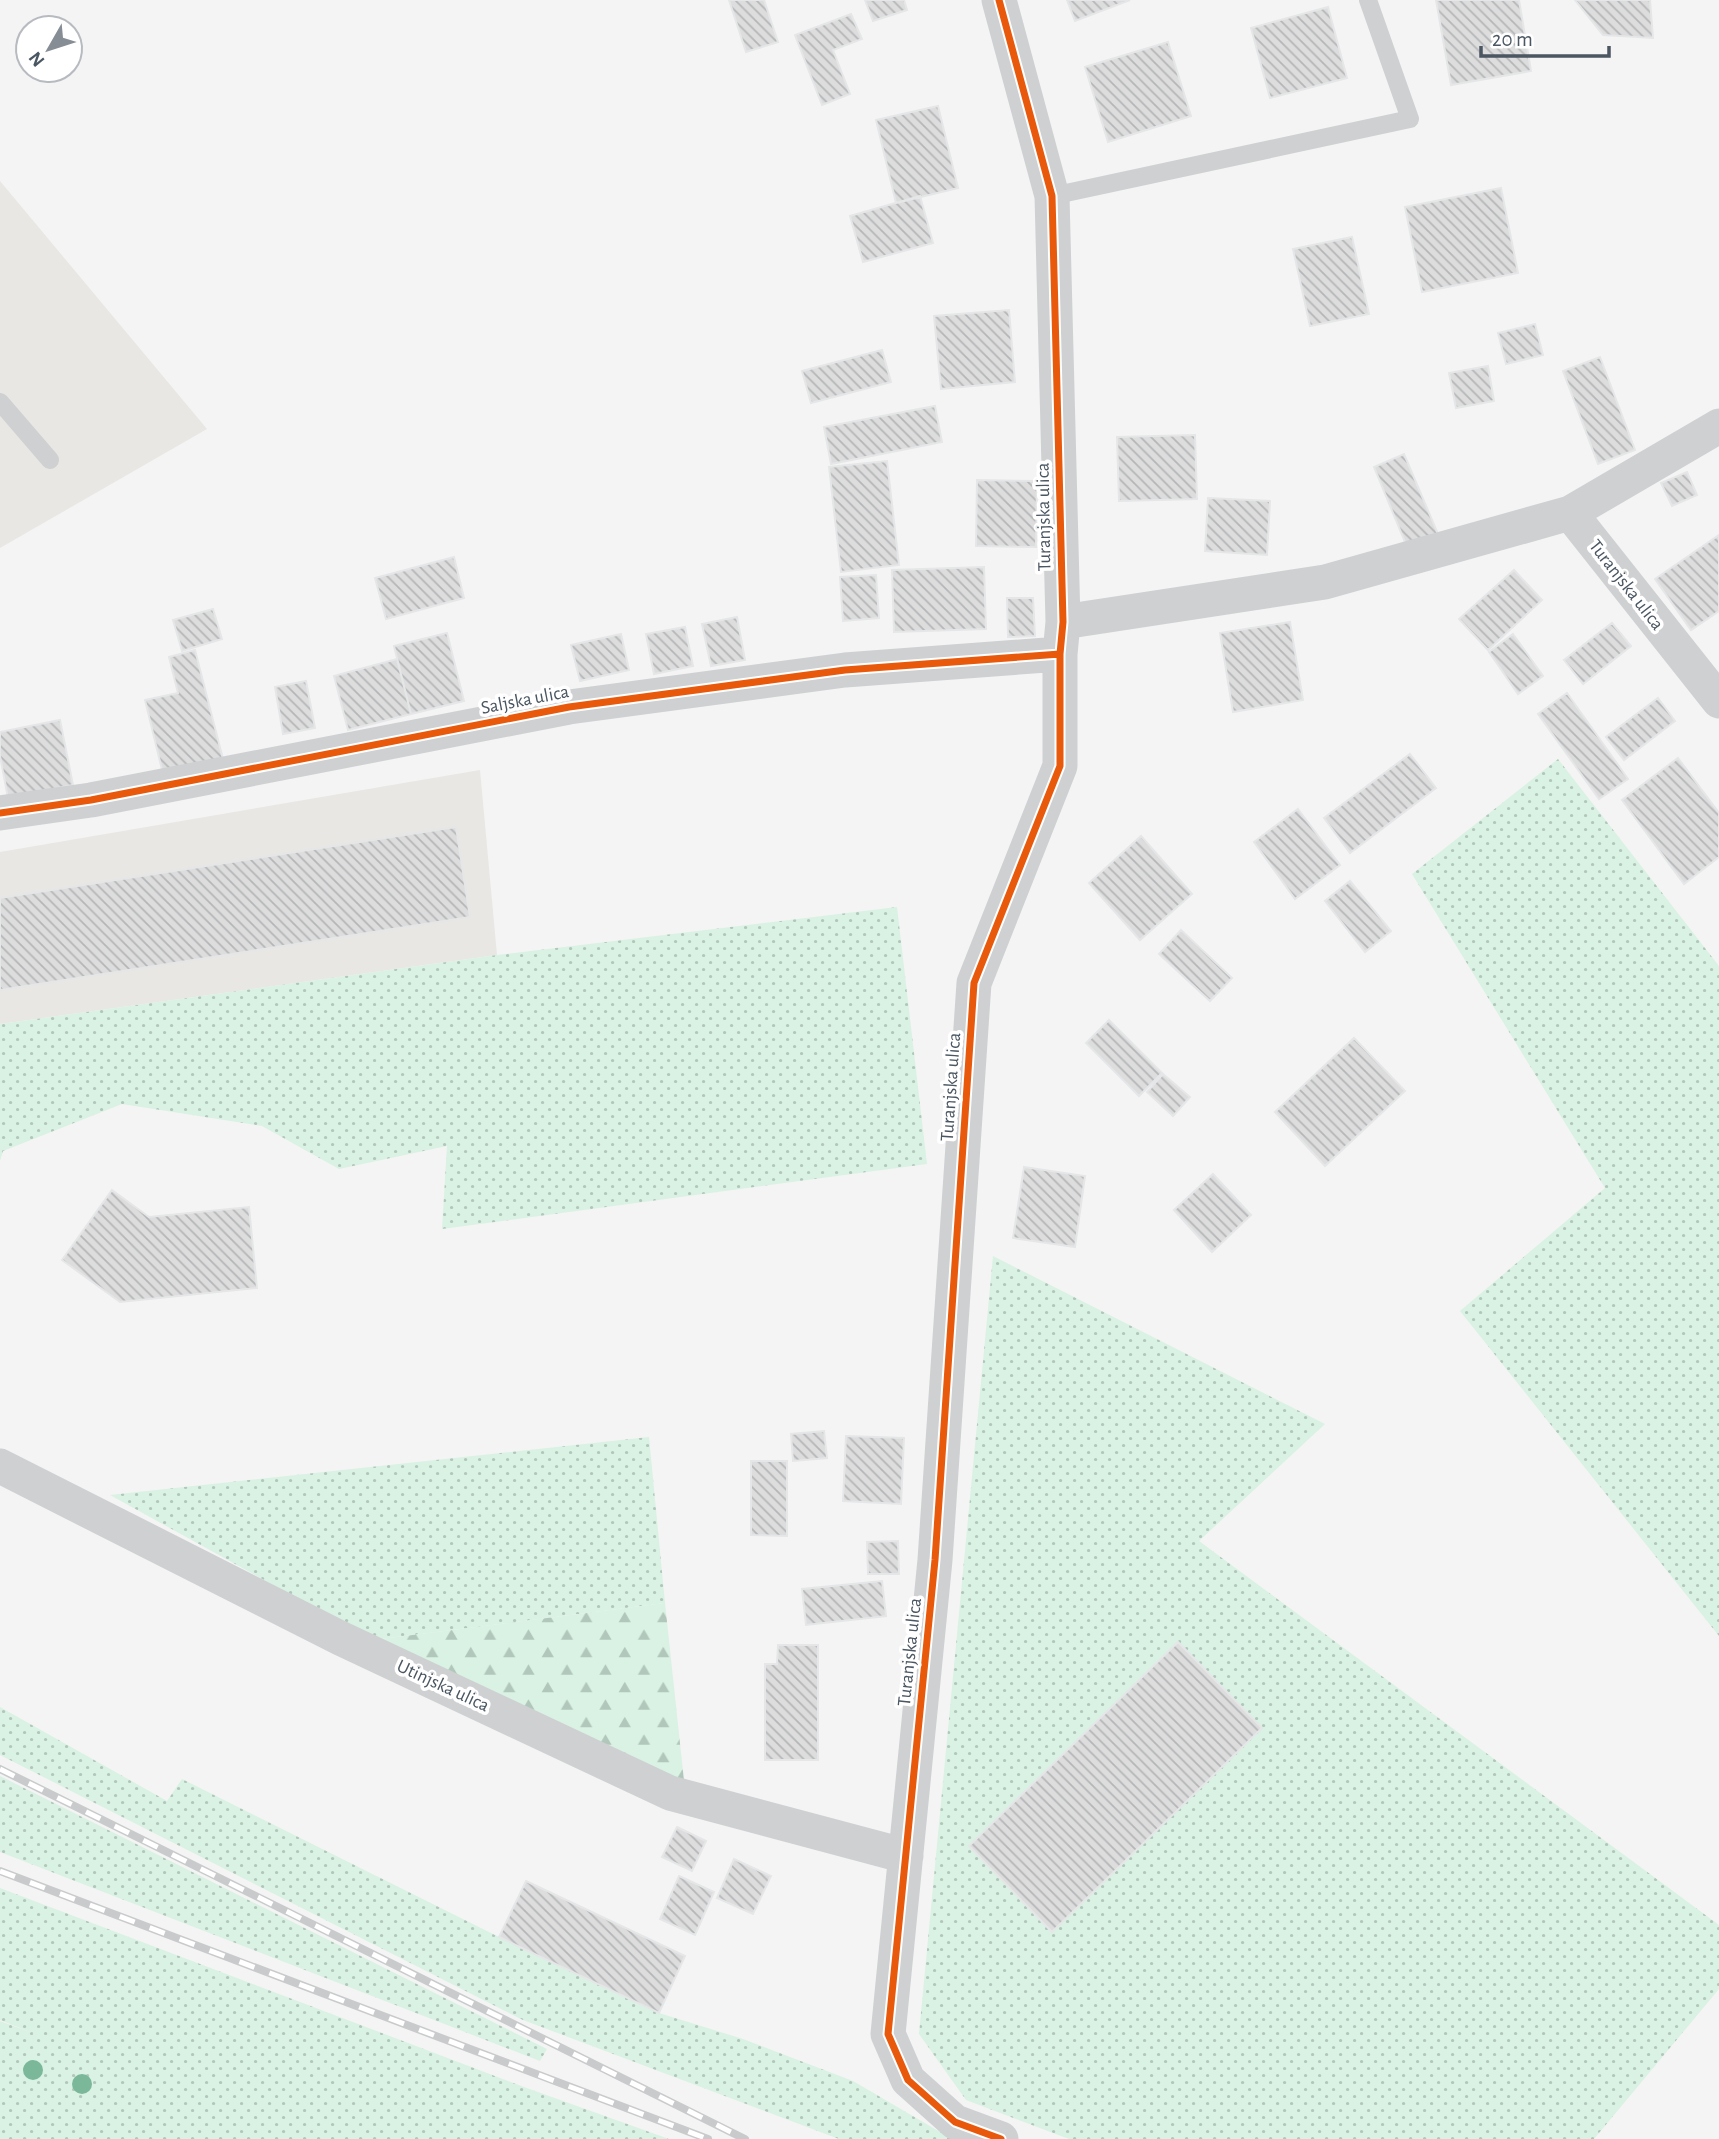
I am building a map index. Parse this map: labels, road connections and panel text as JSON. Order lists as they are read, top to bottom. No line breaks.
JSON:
{"streets":{"street":["Turanjska ulica","Saljska ulica","Utinjska ulica"]},"crossings":[["Turanjska ulica","Saljska ulica"],["Turanjska ulica","Utinjska ulica"]],"scale_bar":"20 m","north":"bottom left"}
